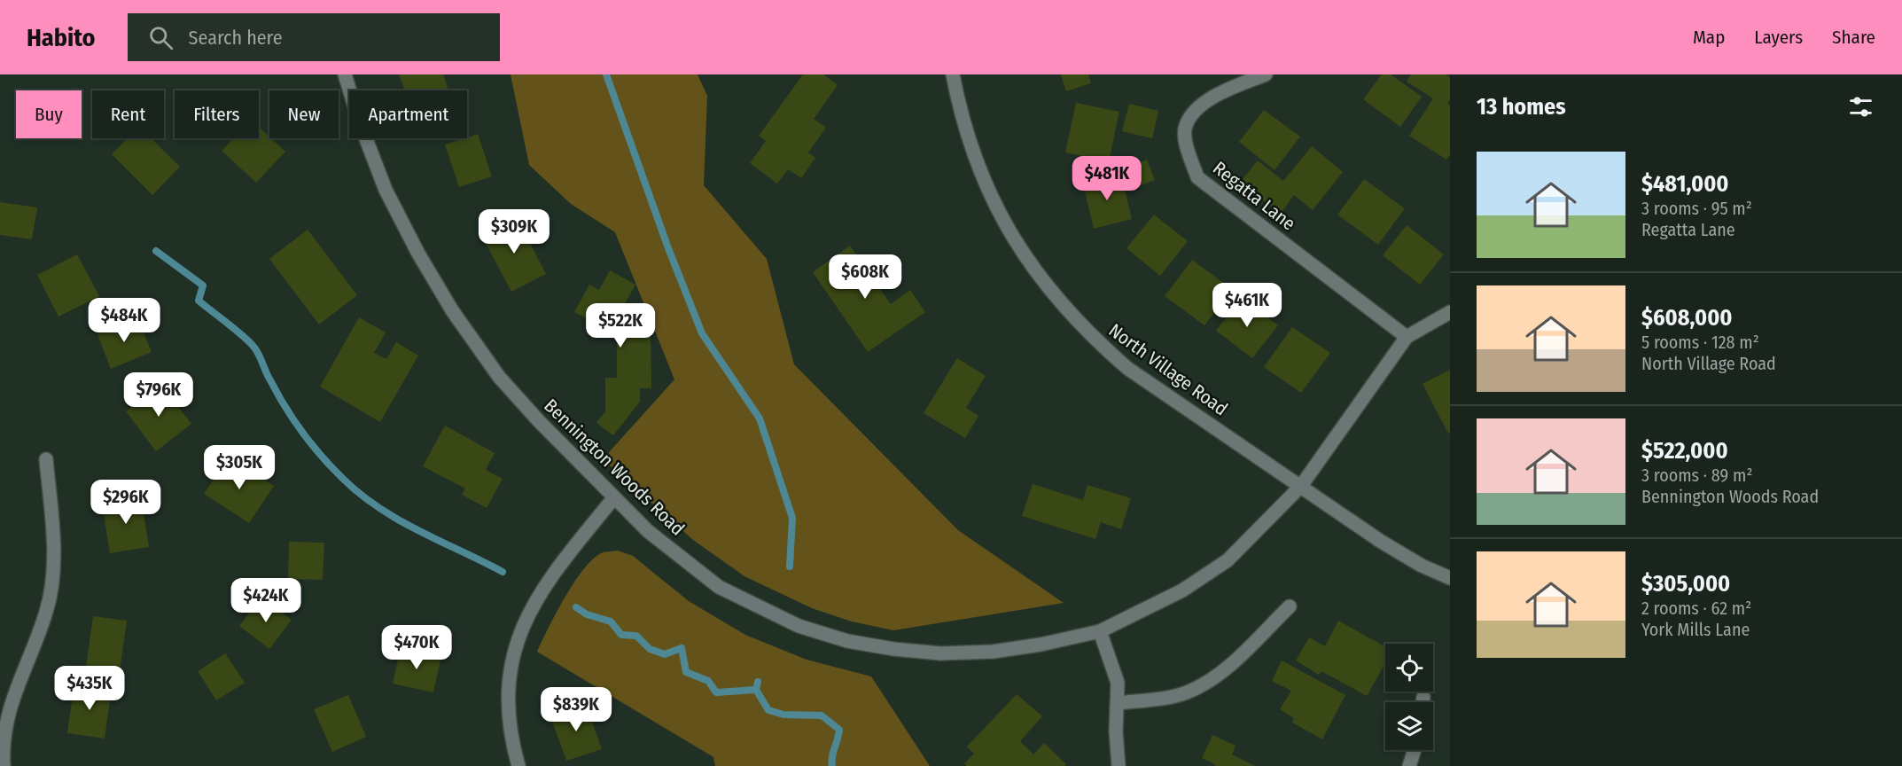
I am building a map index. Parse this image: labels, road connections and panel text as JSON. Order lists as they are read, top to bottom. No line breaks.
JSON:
{"streets":{"street":["Regatta Lane","North Village Road","Bennington Woods Road"]},"crossings":[["North Village Road","Bennington Woods Road"]],"page":{"header":"Habito","search":"Search here","nav":["Map","Layers","Share"],"heading":"13 homes","chip":["Buy","Rent","Filters","New","Apartment"],"list":[{"name":"$481,000","note":"3 rooms · 95 m² · Regatta Lane"},{"name":"$608,000","note":"5 rooms · 128 m² · North Village Road"},{"name":"$522,000","note":"3 rooms · 89 m² · Bennington Woods Road"},{"name":"$305,000","note":"2 rooms · 62 m² · York Mills Lane"}],"price":["$481K","$309K","$608K","$461K","$484K","$522K","$796K","$305K","$296K","$424K","$470K","$435K","$839K"]}}
